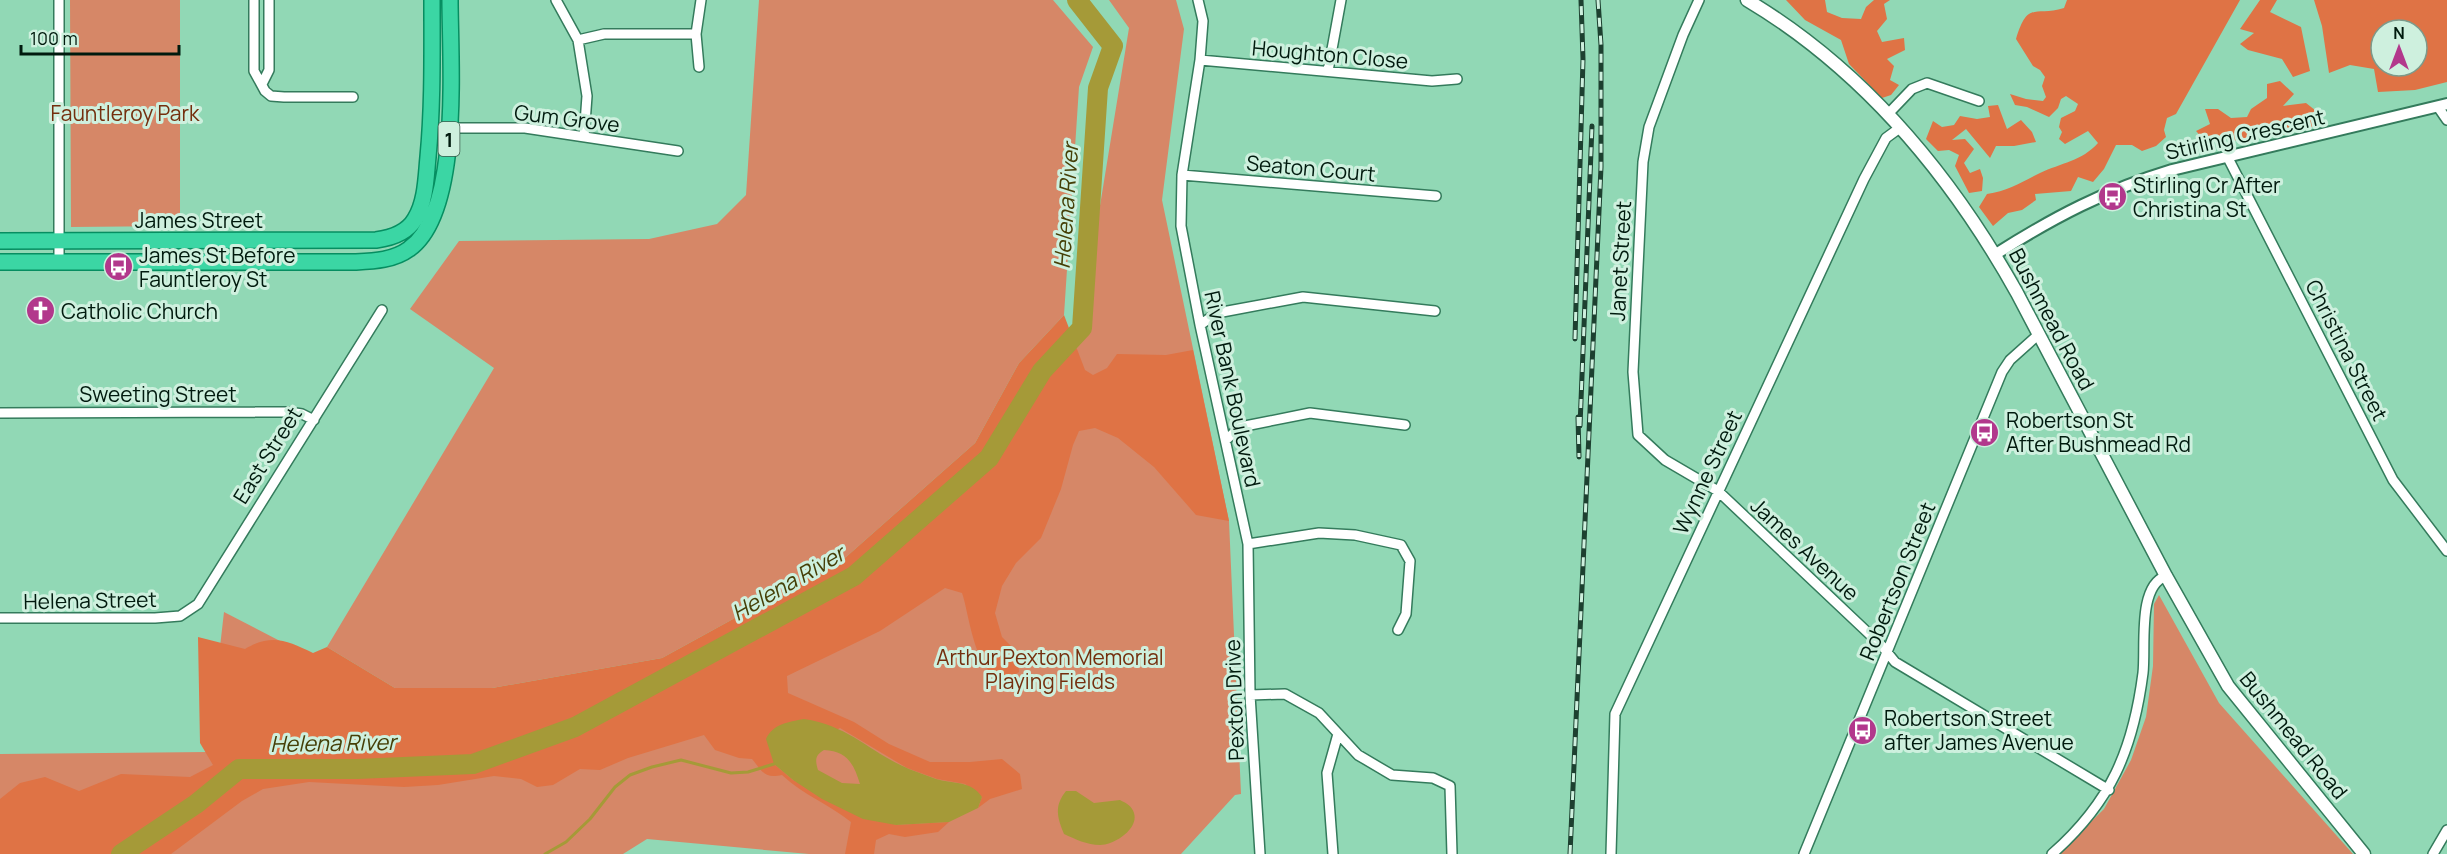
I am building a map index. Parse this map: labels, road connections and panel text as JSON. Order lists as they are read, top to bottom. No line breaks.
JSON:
{"streets":{"highway":["1","James Street"],"main road":["Bushmead Road"],"street":["Houghton Close","Gum Grove","Stirling Crescent","Seaton Court","Janet Street","Christina Street","River Bank Boulevard","Sweeting Street","East Street","Wynne Street","James Avenue","Robertson Street","Helena Street","Pexton Drive"]},"crossings":[["Houghton Close","River Bank Boulevard"],["Gum Grove","1"],["Gum Grove","James Street"],["Stirling Crescent","Bushmead Road"],["Stirling Crescent","Christina Street"],["1","James Street"],["Seaton Court","River Bank Boulevard"],["Janet Street","Wynne Street"],["Janet Street","James Avenue"],["Bushmead Road","Wynne Street"],["Bushmead Road","Robertson Street"],["River Bank Boulevard","Pexton Drive"],["Sweeting Street","East Street"],["East Street","Helena Street"],["Wynne Street","James Avenue"],["James Avenue","Robertson Street"]],"water":["Helena River"],"parks":["Fauntleroy Park","Arthur Pexton Memorial Playing Fields"],"places":{"bus stop":["Stirling Cr After Christina St","James St Before Fauntleroy St","Robertson St After Bushmead Rd","Robertson Street after James Avenue"],"church":["Catholic Church"]},"scale_bar":"100 m","north":"top"}
